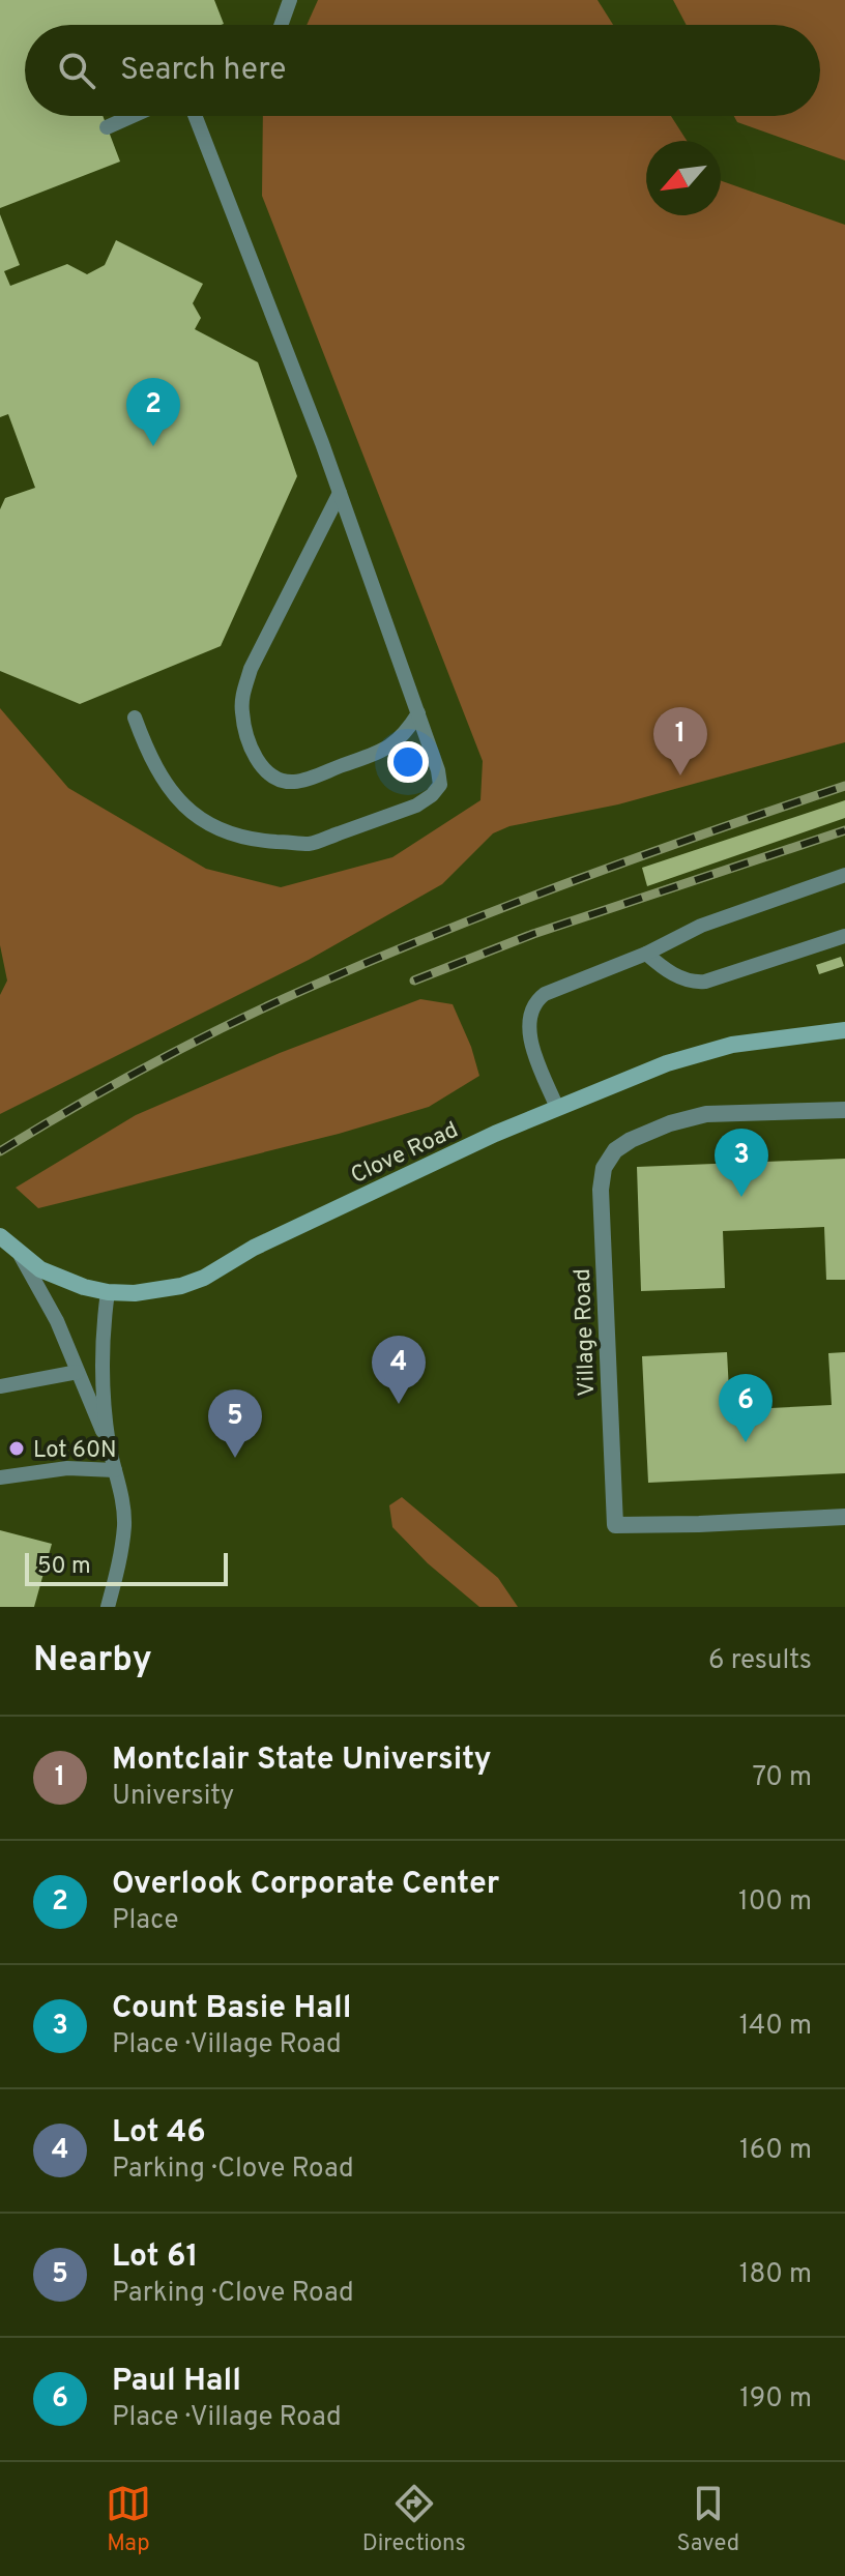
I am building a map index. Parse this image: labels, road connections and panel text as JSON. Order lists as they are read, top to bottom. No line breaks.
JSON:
{"streets":{"street":["Clove Road","Village Road"]},"places":["Lot 60N"],"scale_bar":"50 m","north":"bottom left","page":{"search":"Search here","pins":["2","1","3","4","6","5"],"scale":"50 m","heading":["Nearby","6 results"],"list":[{"mark":"1","name":"Montclair State University","note":"University","value":"70 m"},{"mark":"2","name":"Overlook Corporate Center","note":"Place","value":"100 m"},{"mark":"3","name":"Count Basie Hall","note":"Place · Village Road","value":"140 m"},{"mark":"4","name":"Lot 46","note":"Parking · Clove Road","value":"160 m"},{"mark":"5","name":"Lot 61","note":"Parking · Clove Road","value":"180 m"},{"mark":"6","name":"Paul Hall","note":"Place · Village Road","value":"190 m"}],"nav":["Map","Directions","Saved"]}}
